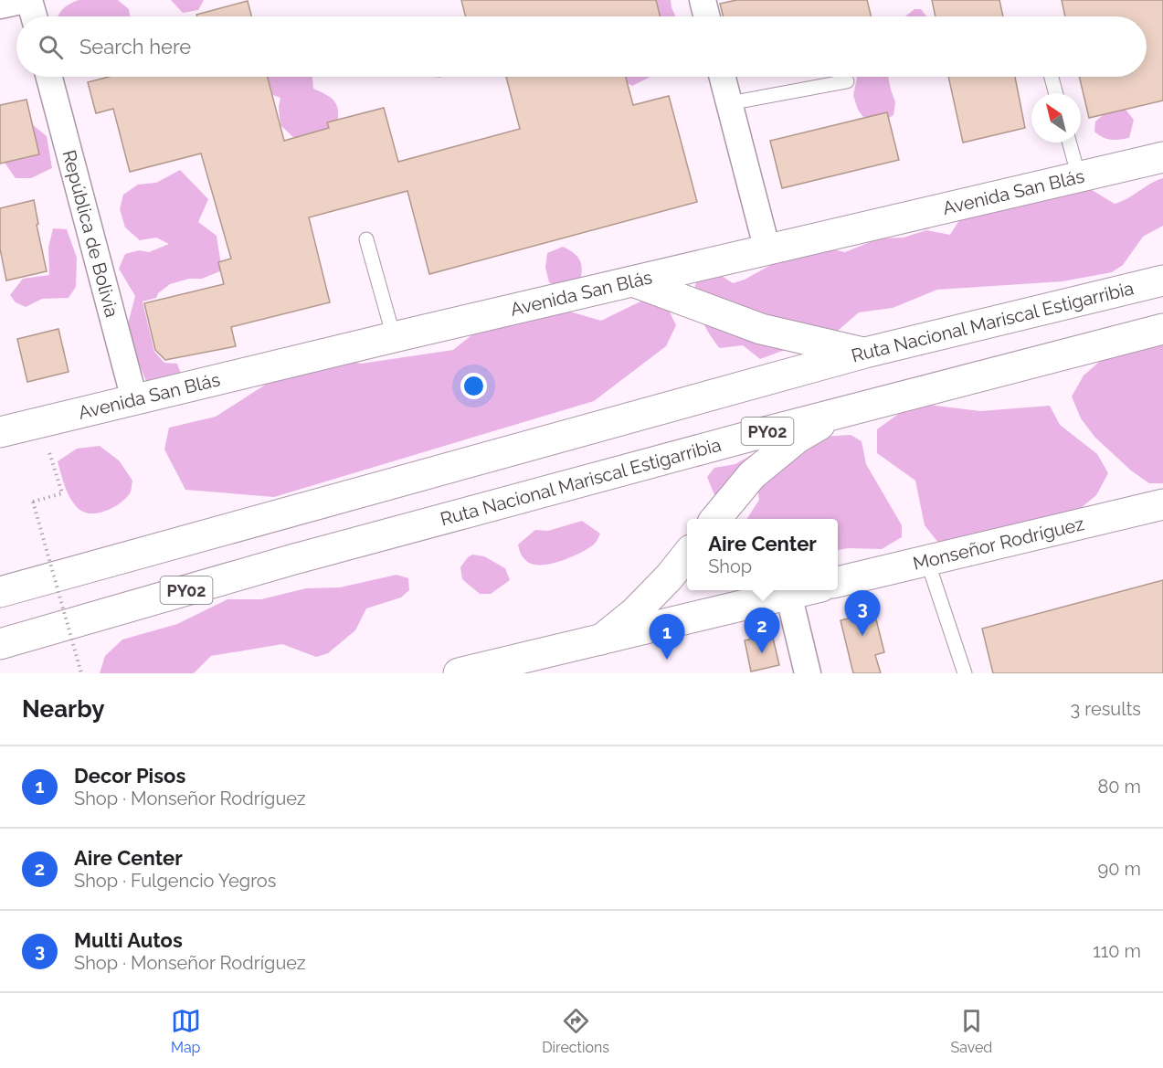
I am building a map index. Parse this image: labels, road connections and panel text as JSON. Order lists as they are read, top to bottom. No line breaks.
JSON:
{"streets":{"main road":["Avenida San Blás","Ruta Nacional Mariscal Estigarribia","PY02","Monseñor Rodríguez"],"street":["República de Bolivia"]},"crossings":[["Avenida San Blás","República de Bolivia"]],"north":"top left","page":{"search":"Search here","popup":["Aire Center","Shop"],"pins":["3","2","1"],"heading":["Nearby","3 results"],"list":[{"mark":"1","name":"Decor Pisos","note":"Shop · Monseñor Rodríguez","value":"80 m"},{"mark":"2","name":"Aire Center","note":"Shop · Fulgencio Yegros","value":"90 m"},{"mark":"3","name":"Multi Autos","note":"Shop · Monseñor Rodríguez","value":"110 m"}],"nav":["Map","Directions","Saved"]}}
